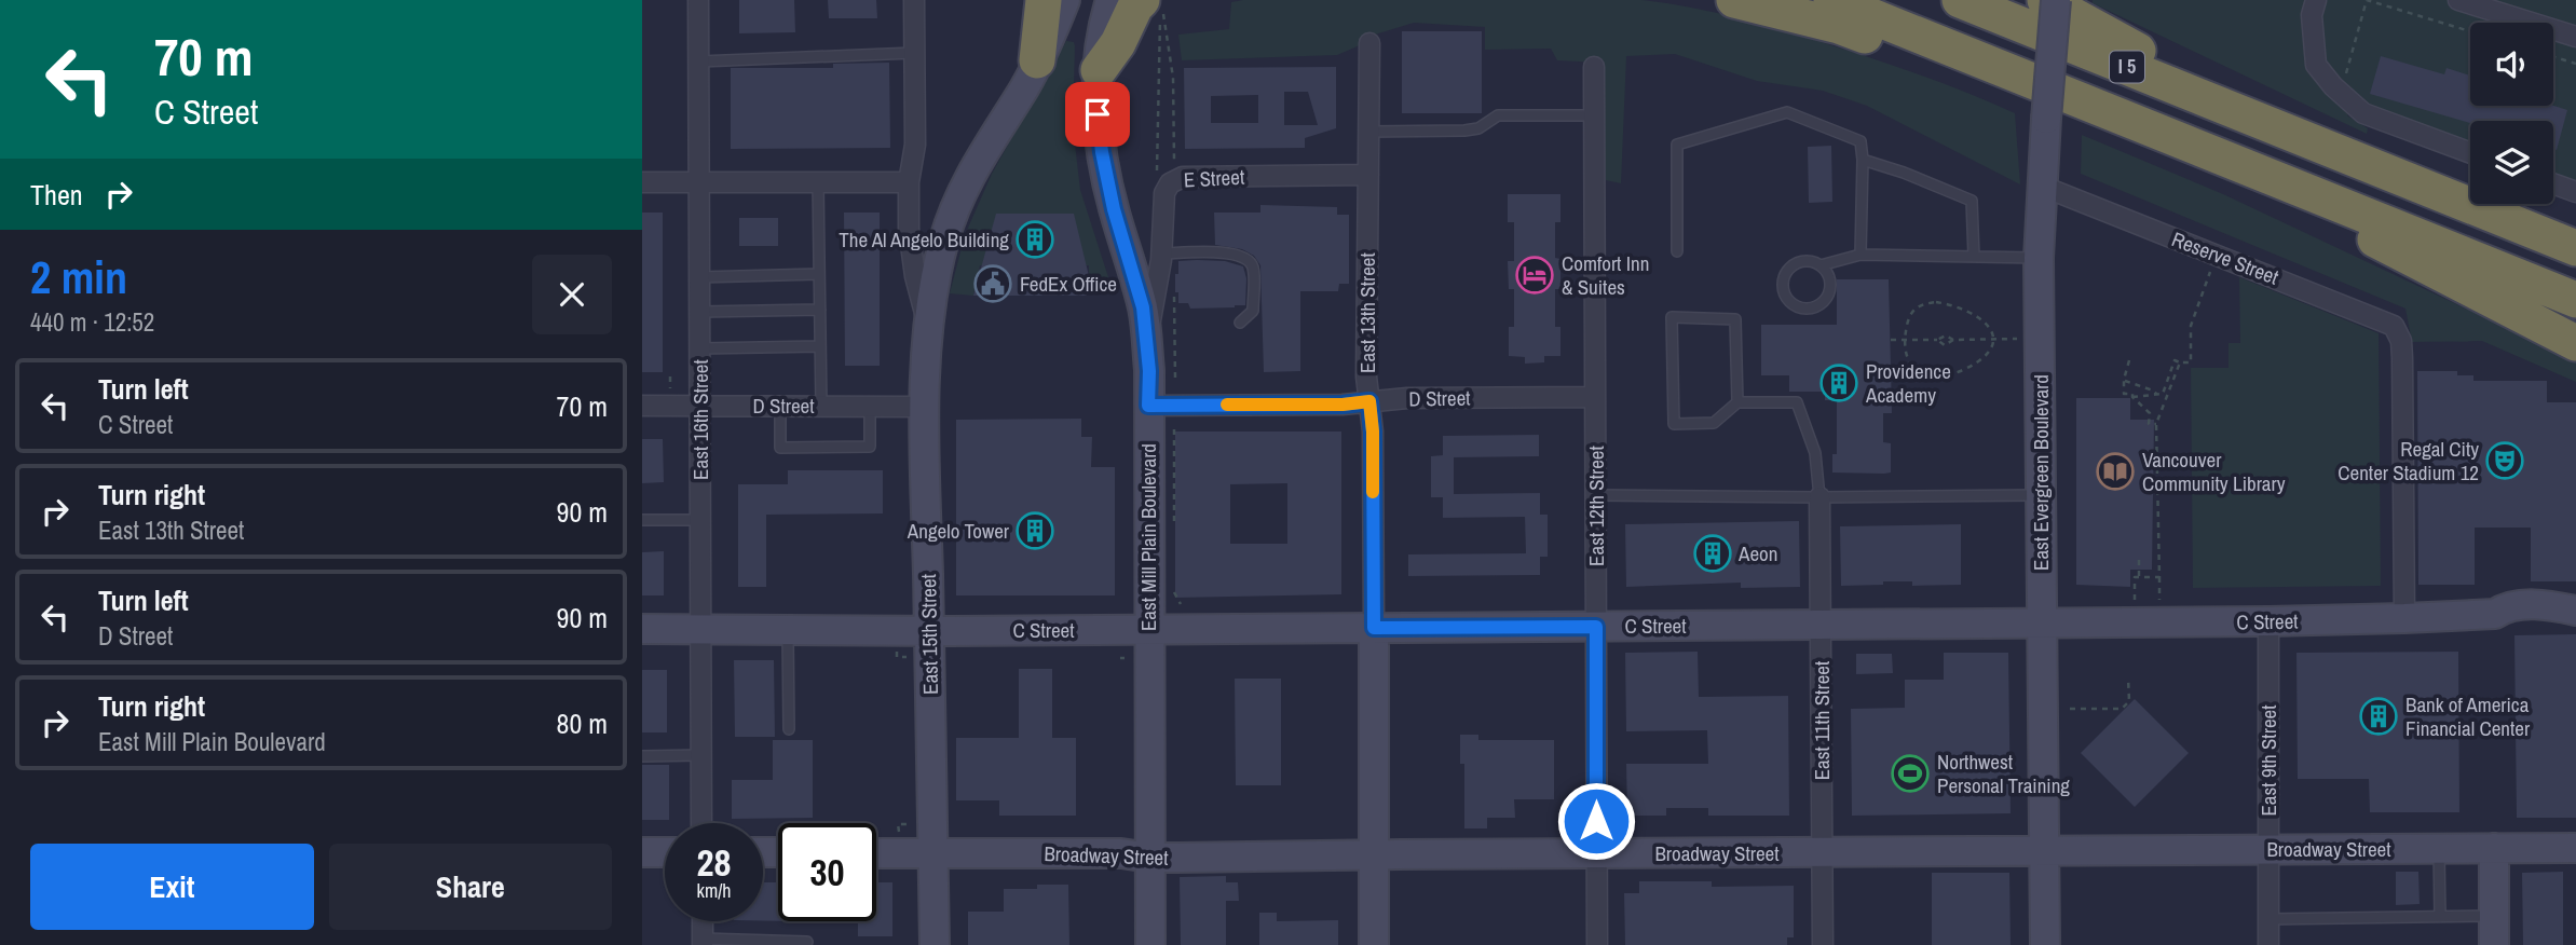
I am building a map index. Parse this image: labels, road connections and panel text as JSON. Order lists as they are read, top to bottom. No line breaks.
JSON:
{"streets":{"highway":["I 5"],"main road":["East 13th Street","East Evergreen Boulevard","East Mill Plain Boulevard","C Street","East 15th Street","Broadway Street"],"street":["E Street","Reserve Street","D Street","East 16th Street","East 12th Street","East 11th Street","East 9th Street"]},"crossings":[["E Street","East 13th Street"],["E Street","East Mill Plain Boulevard"],["Reserve Street","East Evergreen Boulevard"],["Reserve Street","C Street"],["East 13th Street","D Street"],["East 13th Street","C Street"],["East 13th Street","Broadway Street"],["D Street","East 16th Street"],["D Street","East 12th Street"],["D Street","East Mill Plain Boulevard"],["D Street","East 15th Street"],["East 16th Street","C Street"],["East Evergreen Boulevard","C Street"],["East Evergreen Boulevard","Broadway Street"],["East 12th Street","C Street"],["East 12th Street","Broadway Street"],["East Mill Plain Boulevard","C Street"],["East Mill Plain Boulevard","Broadway Street"],["C Street","East 15th Street"],["C Street","East 11th Street"],["C Street","East 9th Street"],["East 15th Street","Broadway Street"],["East 11th Street","Broadway Street"],["East 9th Street","Broadway Street"]],"places":{"building":["The Al Angelo Building","Providence Academy","Angelo Tower","Aeon","Bank of America Financial Center"],"hotel":["Comfort Inn & Suites"],"public building":["FedEx Office"],"theatre":["Regal City Center Stadium 12"],"library":["Vancouver Community Library"],"sports":["Northwest Personal Training"]},"page":{"turn":["70 m","C Street"],"then":"Then","heading":["2 min","440 m · 12:52"],"list":[{"name":"Turn left","note":"C Street","value":"70 m"},{"name":"Turn right","note":"East 13th Street","value":"90 m"},{"name":"Turn left","note":"D Street","value":"90 m"},{"name":"Turn right","note":"East Mill Plain Boulevard","value":"80 m"}],"speed":"28 km/h","limit":"30","buttons":["Exit","Share"]}}
